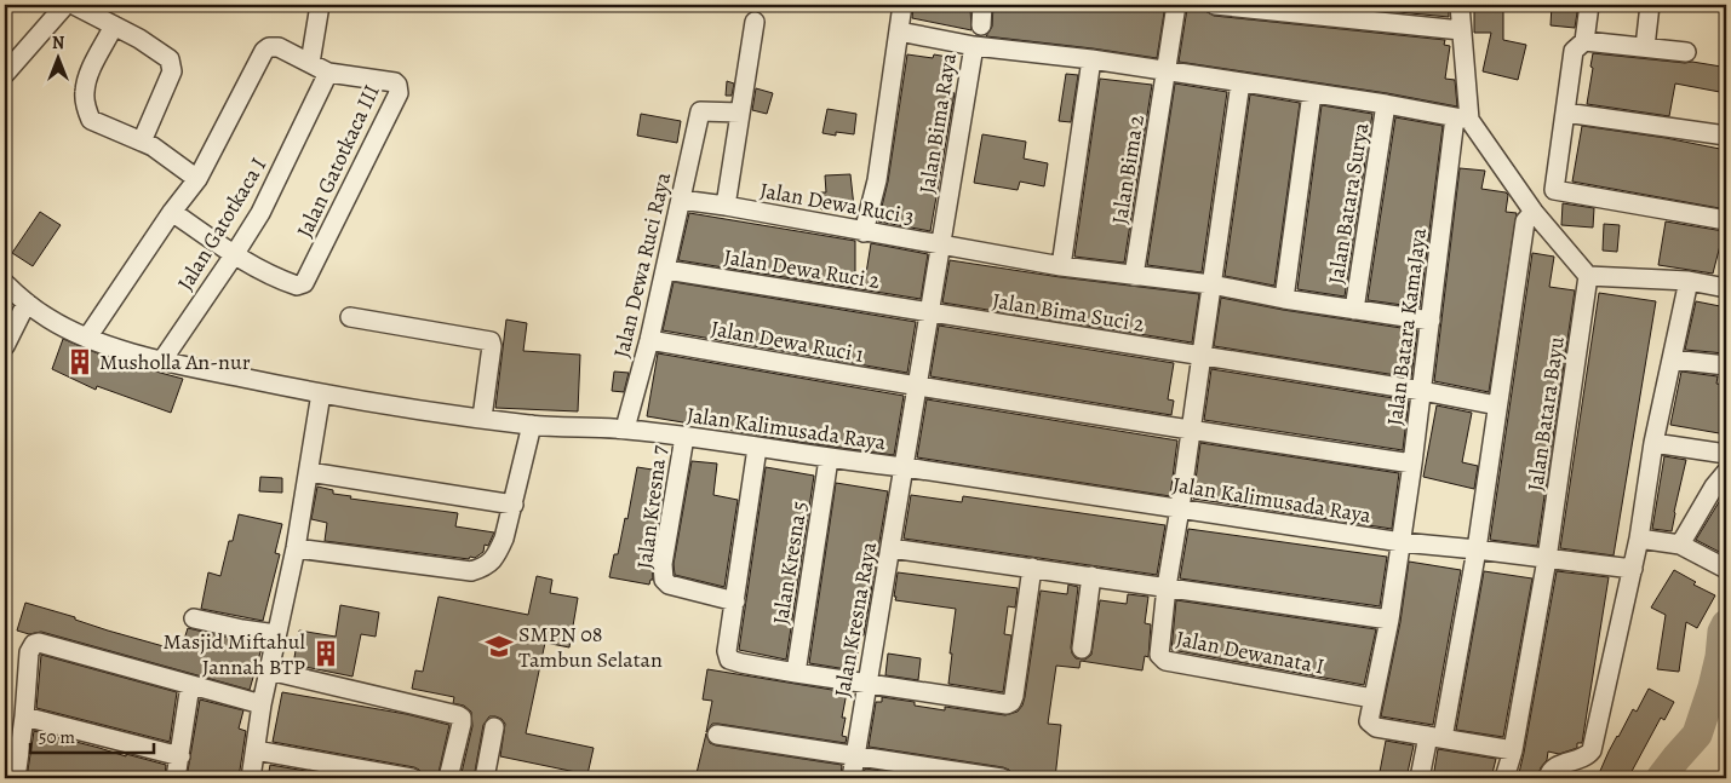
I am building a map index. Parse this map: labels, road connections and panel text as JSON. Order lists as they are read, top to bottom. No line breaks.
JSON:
{"streets":{"street":["Jalan Bima Raya","Jalan Gatotkaca III","Jalan Bima 2","Jalan Dewa Ruci 3","Jalan Batara Surya","Jalan Gatotkaca I","Jalan Dewa Ruci Raya","Jalan Dewa Ruci 2","Jalan Bima Suci 2","Jalan Batara KamaJaya","Jalan Dewa Ruci 1","Jalan Batara Bayu","Jalan Kalimusada Raya","Jalan Kresna 7","Jalan Kresna 5","Jalan Kresna Raya","Jalan Dewanata I"]},"crossings":[["Jalan Bima Raya","Jalan Dewa Ruci 3"],["Jalan Bima Raya","Jalan Dewa Ruci 2"],["Jalan Bima Raya","Jalan Bima Suci 2"],["Jalan Bima Raya","Jalan Dewa Ruci 1"],["Jalan Bima Raya","Jalan Kresna Raya"],["Jalan Gatotkaca III","Jalan Gatotkaca I"],["Jalan Gatotkaca III","Jalan Kalimusada Raya"],["Jalan Bima 2","Jalan Dewa Ruci 3"],["Jalan Dewa Ruci 3","Jalan Batara Surya"],["Jalan Dewa Ruci 3","Jalan Dewa Ruci Raya"],["Jalan Dewa Ruci 3","Jalan Batara KamaJaya"],["Jalan Dewa Ruci 3","Jalan Dewanata I"],["Jalan Gatotkaca I","Jalan Kalimusada Raya"],["Jalan Dewa Ruci Raya","Jalan Dewa Ruci 2"],["Jalan Dewa Ruci Raya","Jalan Dewa Ruci 1"],["Jalan Dewa Ruci Raya","Jalan Kalimusada Raya"],["Jalan Dewa Ruci 2","Jalan Bima Suci 2"],["Jalan Bima Suci 2","Jalan Batara KamaJaya"],["Jalan Bima Suci 2","Jalan Dewanata I"],["Jalan Batara KamaJaya","Jalan Dewa Ruci 1"],["Jalan Batara KamaJaya","Jalan Kalimusada Raya"],["Jalan Batara KamaJaya","Jalan Dewanata I"],["Jalan Dewa Ruci 1","Jalan Kresna Raya"],["Jalan Dewa Ruci 1","Jalan Dewanata I"],["Jalan Batara Bayu","Jalan Kalimusada Raya"],["Jalan Kalimusada Raya","Jalan Kresna 7"],["Jalan Kalimusada Raya","Jalan Kresna 5"],["Jalan Kalimusada Raya","Jalan Kresna Raya"],["Jalan Kalimusada Raya","Jalan Dewanata I"]],"places":{"building":["Musholla An-nur","Masjid Miftahul Jannah BTP"],"school or university":["SMPN 08 Tambun Selatan"]},"scale_bar":"50 m","north":"top"}
